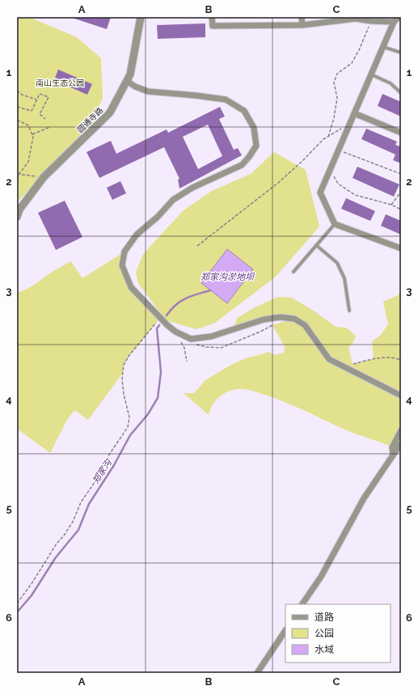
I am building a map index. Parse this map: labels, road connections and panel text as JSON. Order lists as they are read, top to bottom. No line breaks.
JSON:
{"streets":{"street":["圆通寺路"]},"water":["郑家沟淤地坝","郑家沟"],"parks":["南山生态公园"],"legend":["道路","公园","水域"],"grid":{"columns":["A","B","C"],"rows":["1","2","3","4","5","6"]}}
